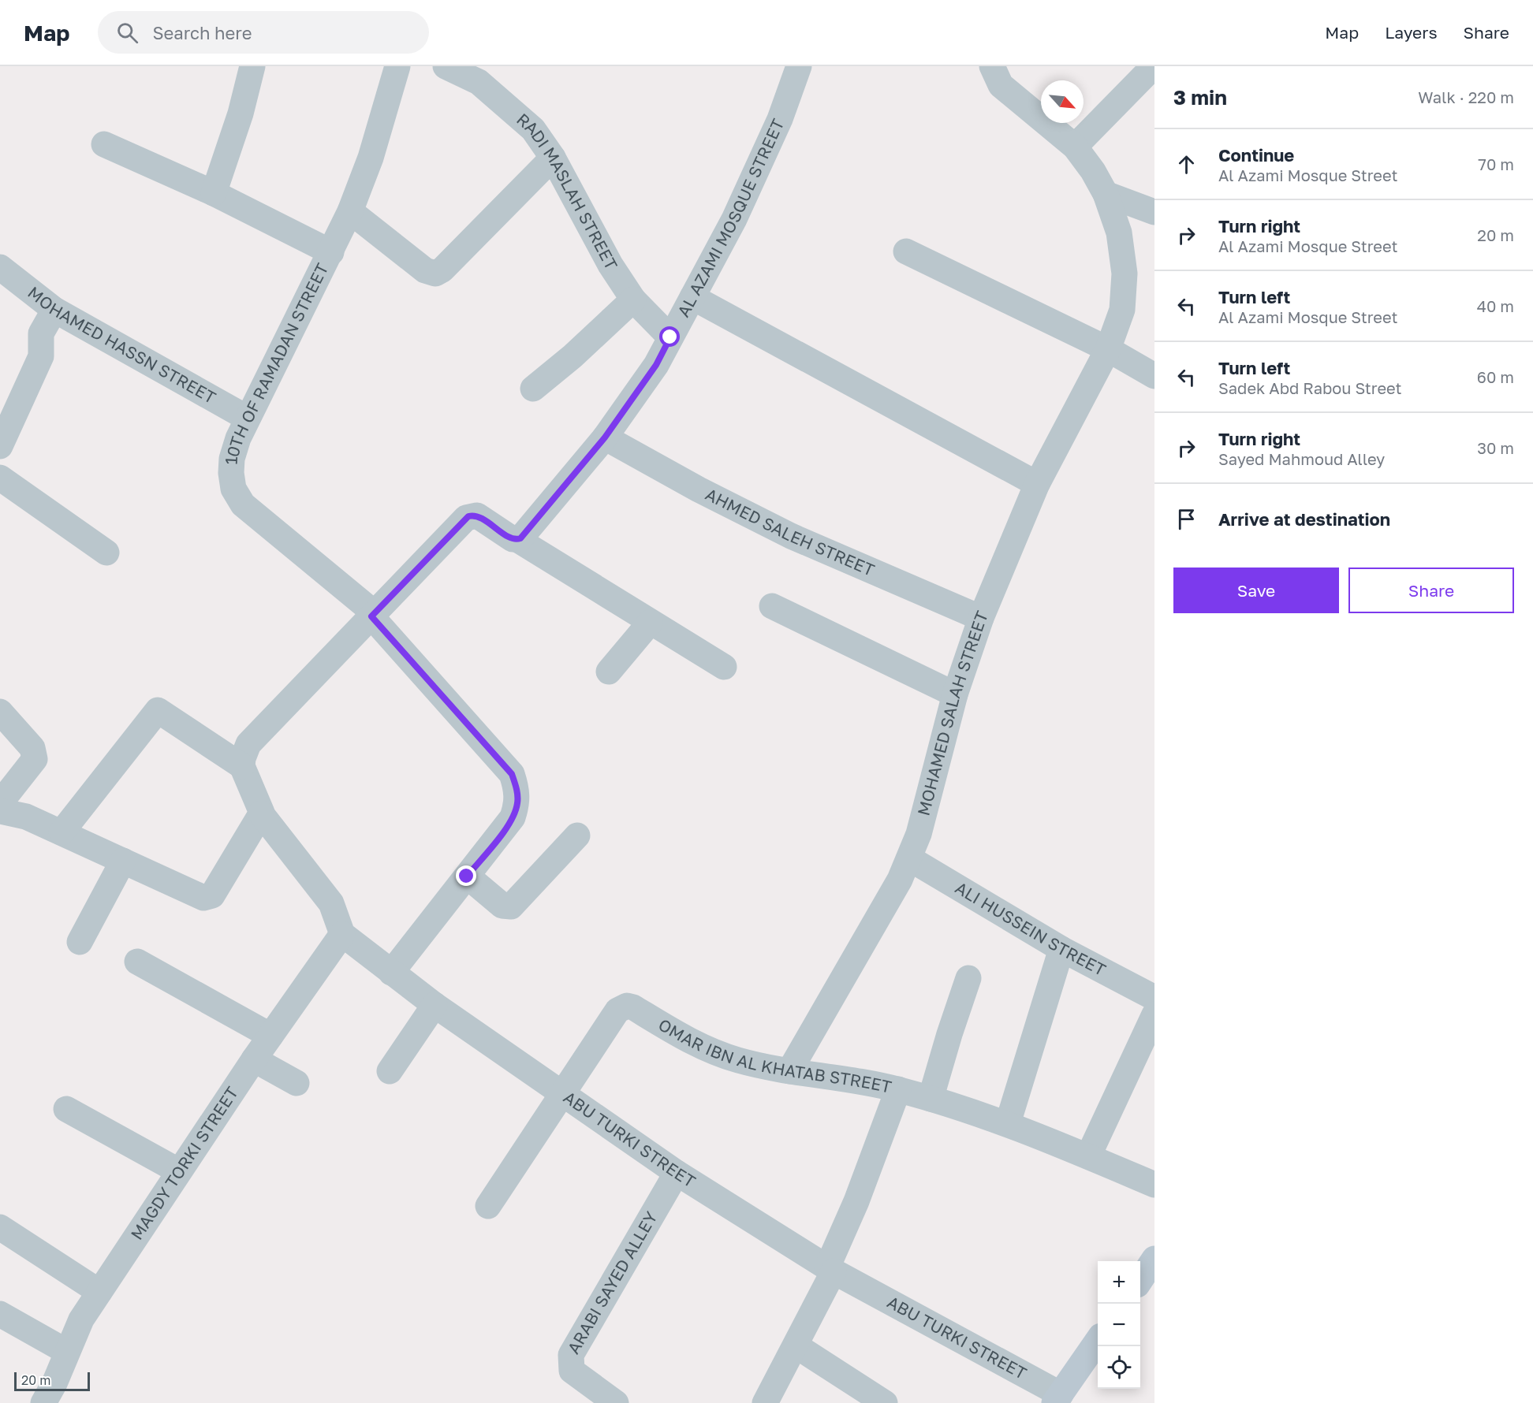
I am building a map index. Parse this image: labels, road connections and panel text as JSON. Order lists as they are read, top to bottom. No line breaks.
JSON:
{"streets":{"street":["RADI MASLAH STREET","AL AZAMI MOSQUE STREET","MOHAMED HASSN STREET","10TH OF RAMADAN STREET","AHMED SALEH STREET","MOHAMED SALAH STREET","ALI HUSSEIN STREET","OMAR IBN AL KHATAB STREET","ABU TURKI STREET","MAGDY TORKI STREET","ARABI SAYED ALLEY"]},"crossings":[["RADI MASLAH STREET","AL AZAMI MOSQUE STREET"],["AL AZAMI MOSQUE STREET","AHMED SALEH STREET"],["MOHAMED HASSN STREET","10TH OF RAMADAN STREET"],["AHMED SALEH STREET","MOHAMED SALAH STREET"],["MOHAMED SALAH STREET","ALI HUSSEIN STREET"],["MOHAMED SALAH STREET","OMAR IBN AL KHATAB STREET"],["OMAR IBN AL KHATAB STREET","ABU TURKI STREET"],["ABU TURKI STREET","MAGDY TORKI STREET"],["ABU TURKI STREET","ARABI SAYED ALLEY"]],"scale_bar":"20 m","north":"bottom right","page":{"header":"Map","search":"Search here","nav":["Map","Layers","Share"],"heading":["3 min","Walk · 220 m"],"list":[["Continue","Al Azami Mosque Street","70 m"],["Turn right","Al Azami Mosque Street","20 m"],["Turn left","Al Azami Mosque Street","40 m"],["Turn left","Sadek Abd Rabou Street","60 m"],["Turn right","Sayed Mahmoud Alley","30 m"],"Arrive at destination"],"buttons":["Save","Share"],"map_buttons":["+","−"],"scale":"20 m"}}
